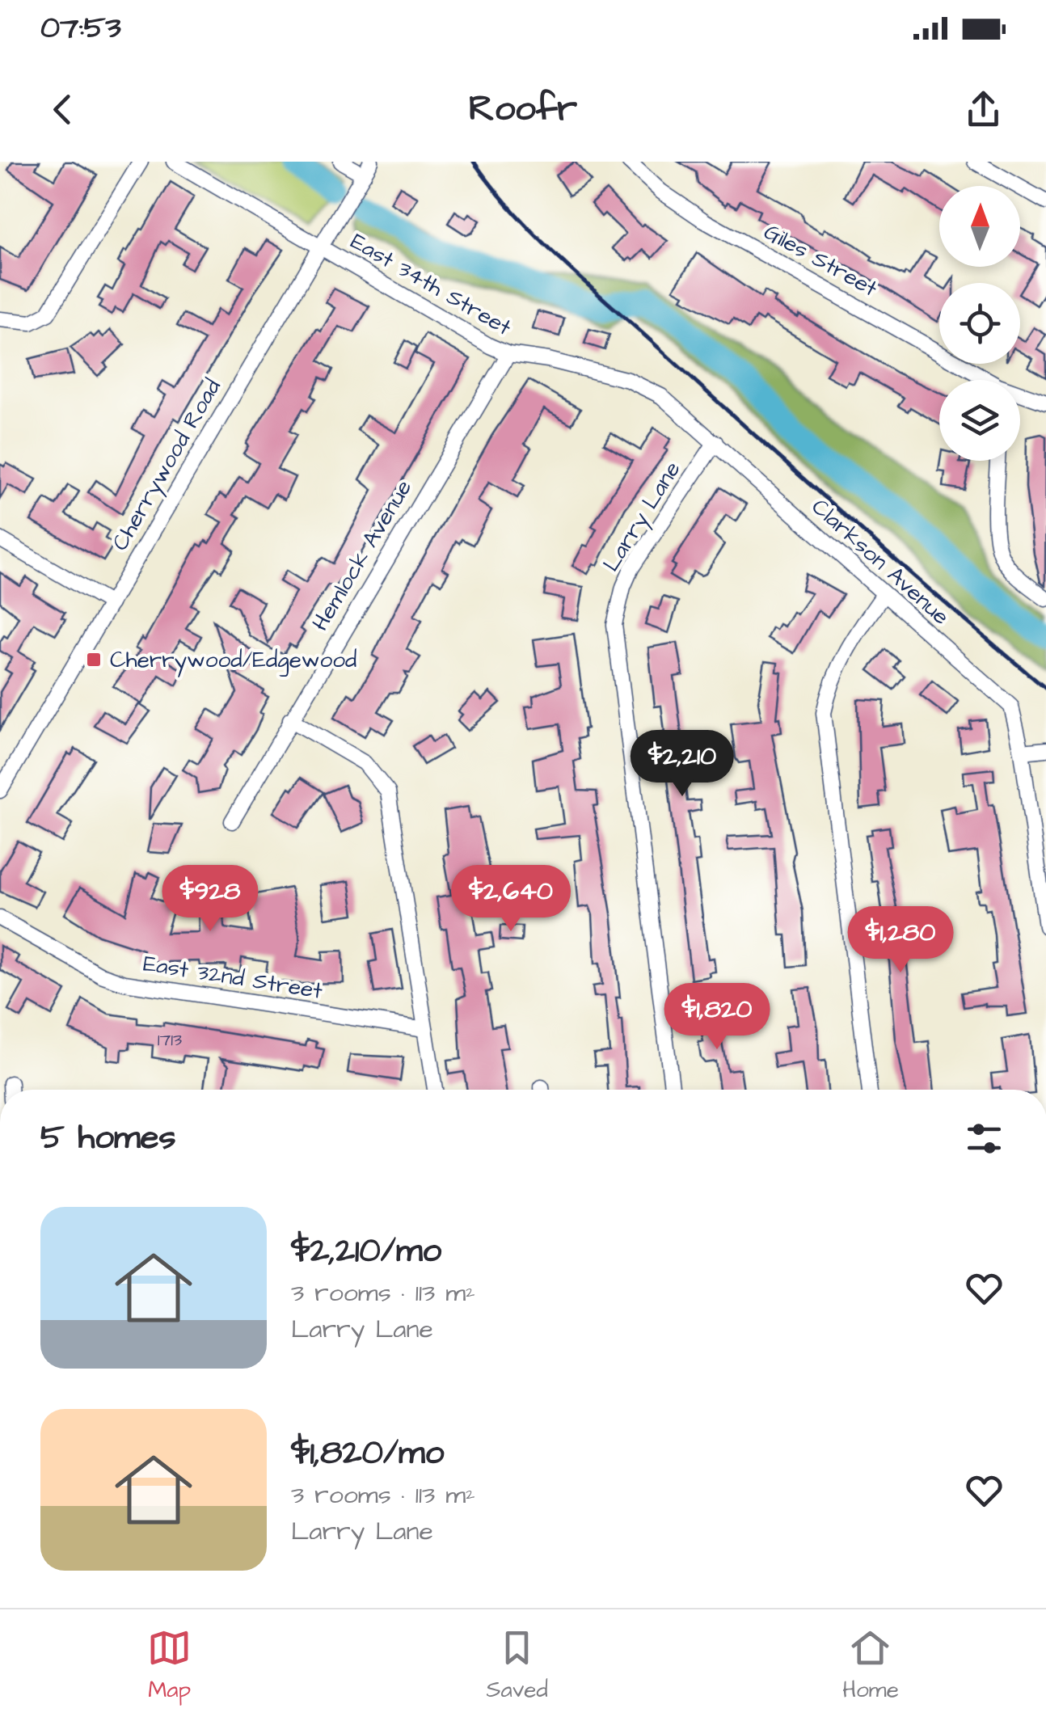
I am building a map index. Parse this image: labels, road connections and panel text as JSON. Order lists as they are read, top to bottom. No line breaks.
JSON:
{"streets":{"street":["Giles Street","East 34th Street","Cherrywood Road","Larry Lane","Hemlock Avenue","Clarkson Avenue","East 32nd Street"]},"crossings":[["East 34th Street","Cherrywood Road"],["East 34th Street","Larry Lane"],["East 34th Street","Hemlock Avenue"],["East 34th Street","Clarkson Avenue"],["Larry Lane","Clarkson Avenue"]],"places":{"transit":["Cherrywood/Edgewood"]},"house_numbers":["1713"],"north":"top","page":{"status":"07:53","header":"Roofr","price":["$2,210","$928","$2,640","$1,280","$1,820"],"heading":"5 homes","list":[{"name":"$2,210/mo","note":"3 rooms · 113 m² · Larry Lane"},{"name":"$1,820/mo","note":"3 rooms · 113 m² · Larry Lane"}],"tabs":["Map","Saved","Home"]}}
